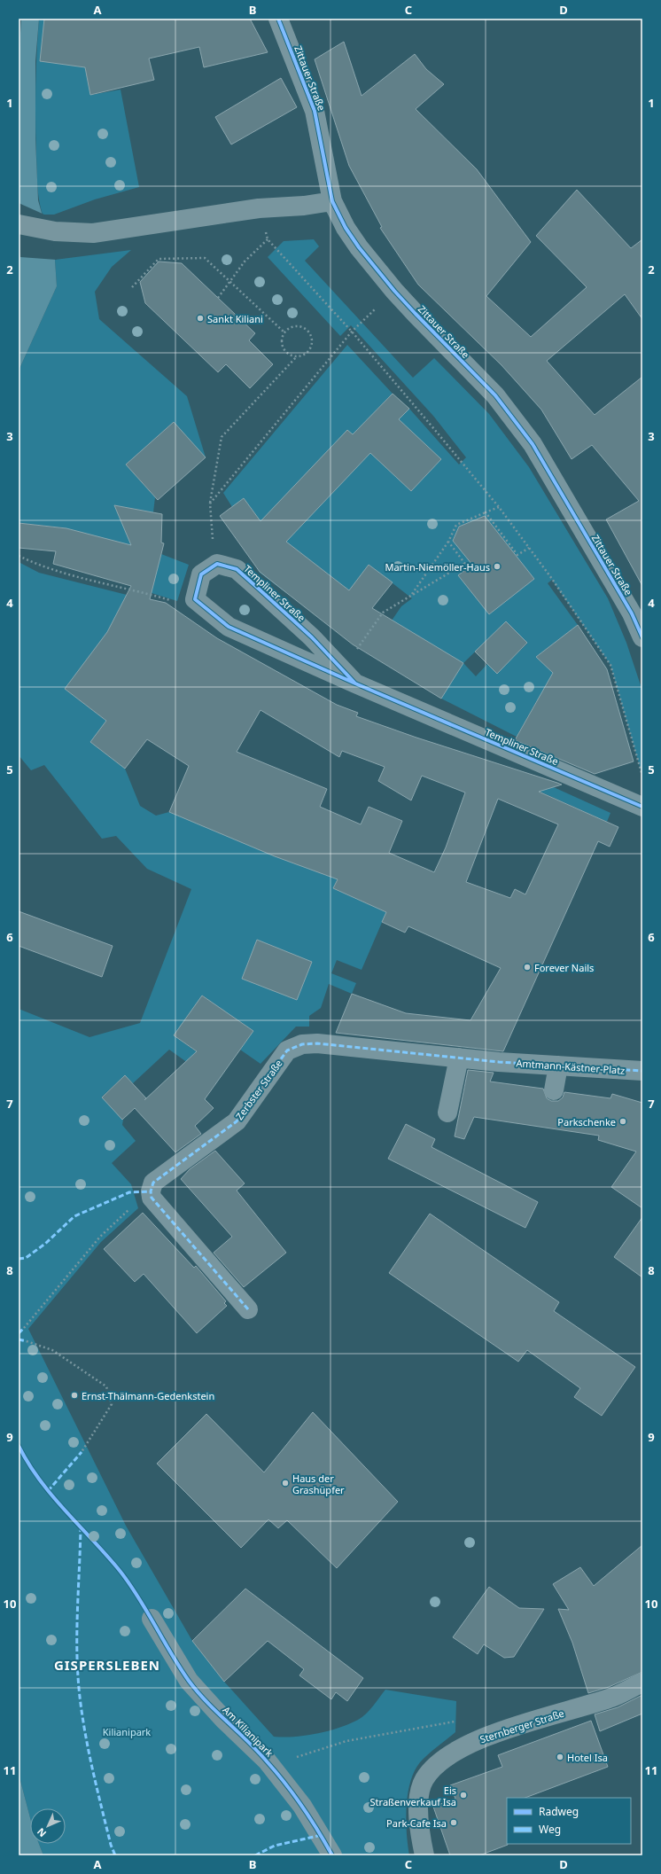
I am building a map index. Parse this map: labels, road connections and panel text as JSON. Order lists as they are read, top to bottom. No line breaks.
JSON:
{"streets":{"street":["Zittauer Straße","Templiner Straße","Amtmann-Kästner-Platz","Zerbster Straße","Sternberger Straße","Am Kilianipark"]},"crossings":[["Amtmann-Kästner-Platz","Zerbster Straße"]],"districts":["GISPERSLEBEN"],"parks":["Kilianipark"],"places":["Sankt Kiliani","Martin-Niemöller-Haus","Forever Nails","Parkschenke","Ernst-Thälmann-Gedenkstein","Haus der Grashüpfer","Hotel Isa","Eis Straßenverkauf Isa","Park-Cafe Isa"],"legend":["Radweg","Weg"],"north":"bottom left","grid":{"columns":["A","B","C","D"],"rows":["1","2","3","4","5","6","7","8","9","10","11"]}}
